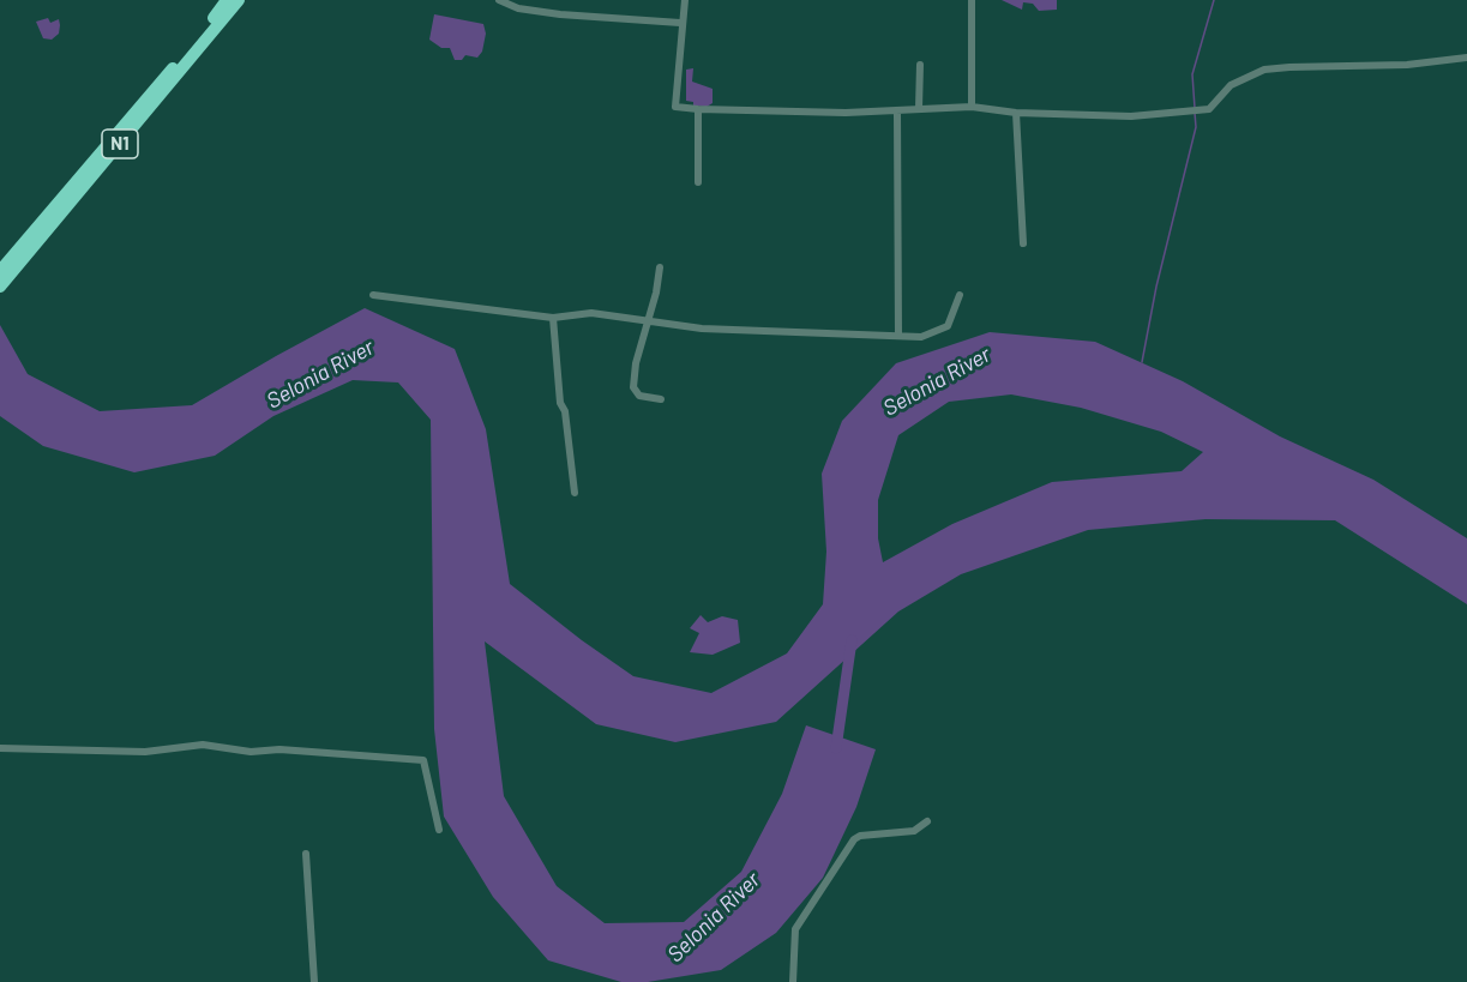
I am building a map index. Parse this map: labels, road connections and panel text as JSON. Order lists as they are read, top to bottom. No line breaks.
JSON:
{"streets":{"highway":["N1"]},"water":["Selonia River"]}
